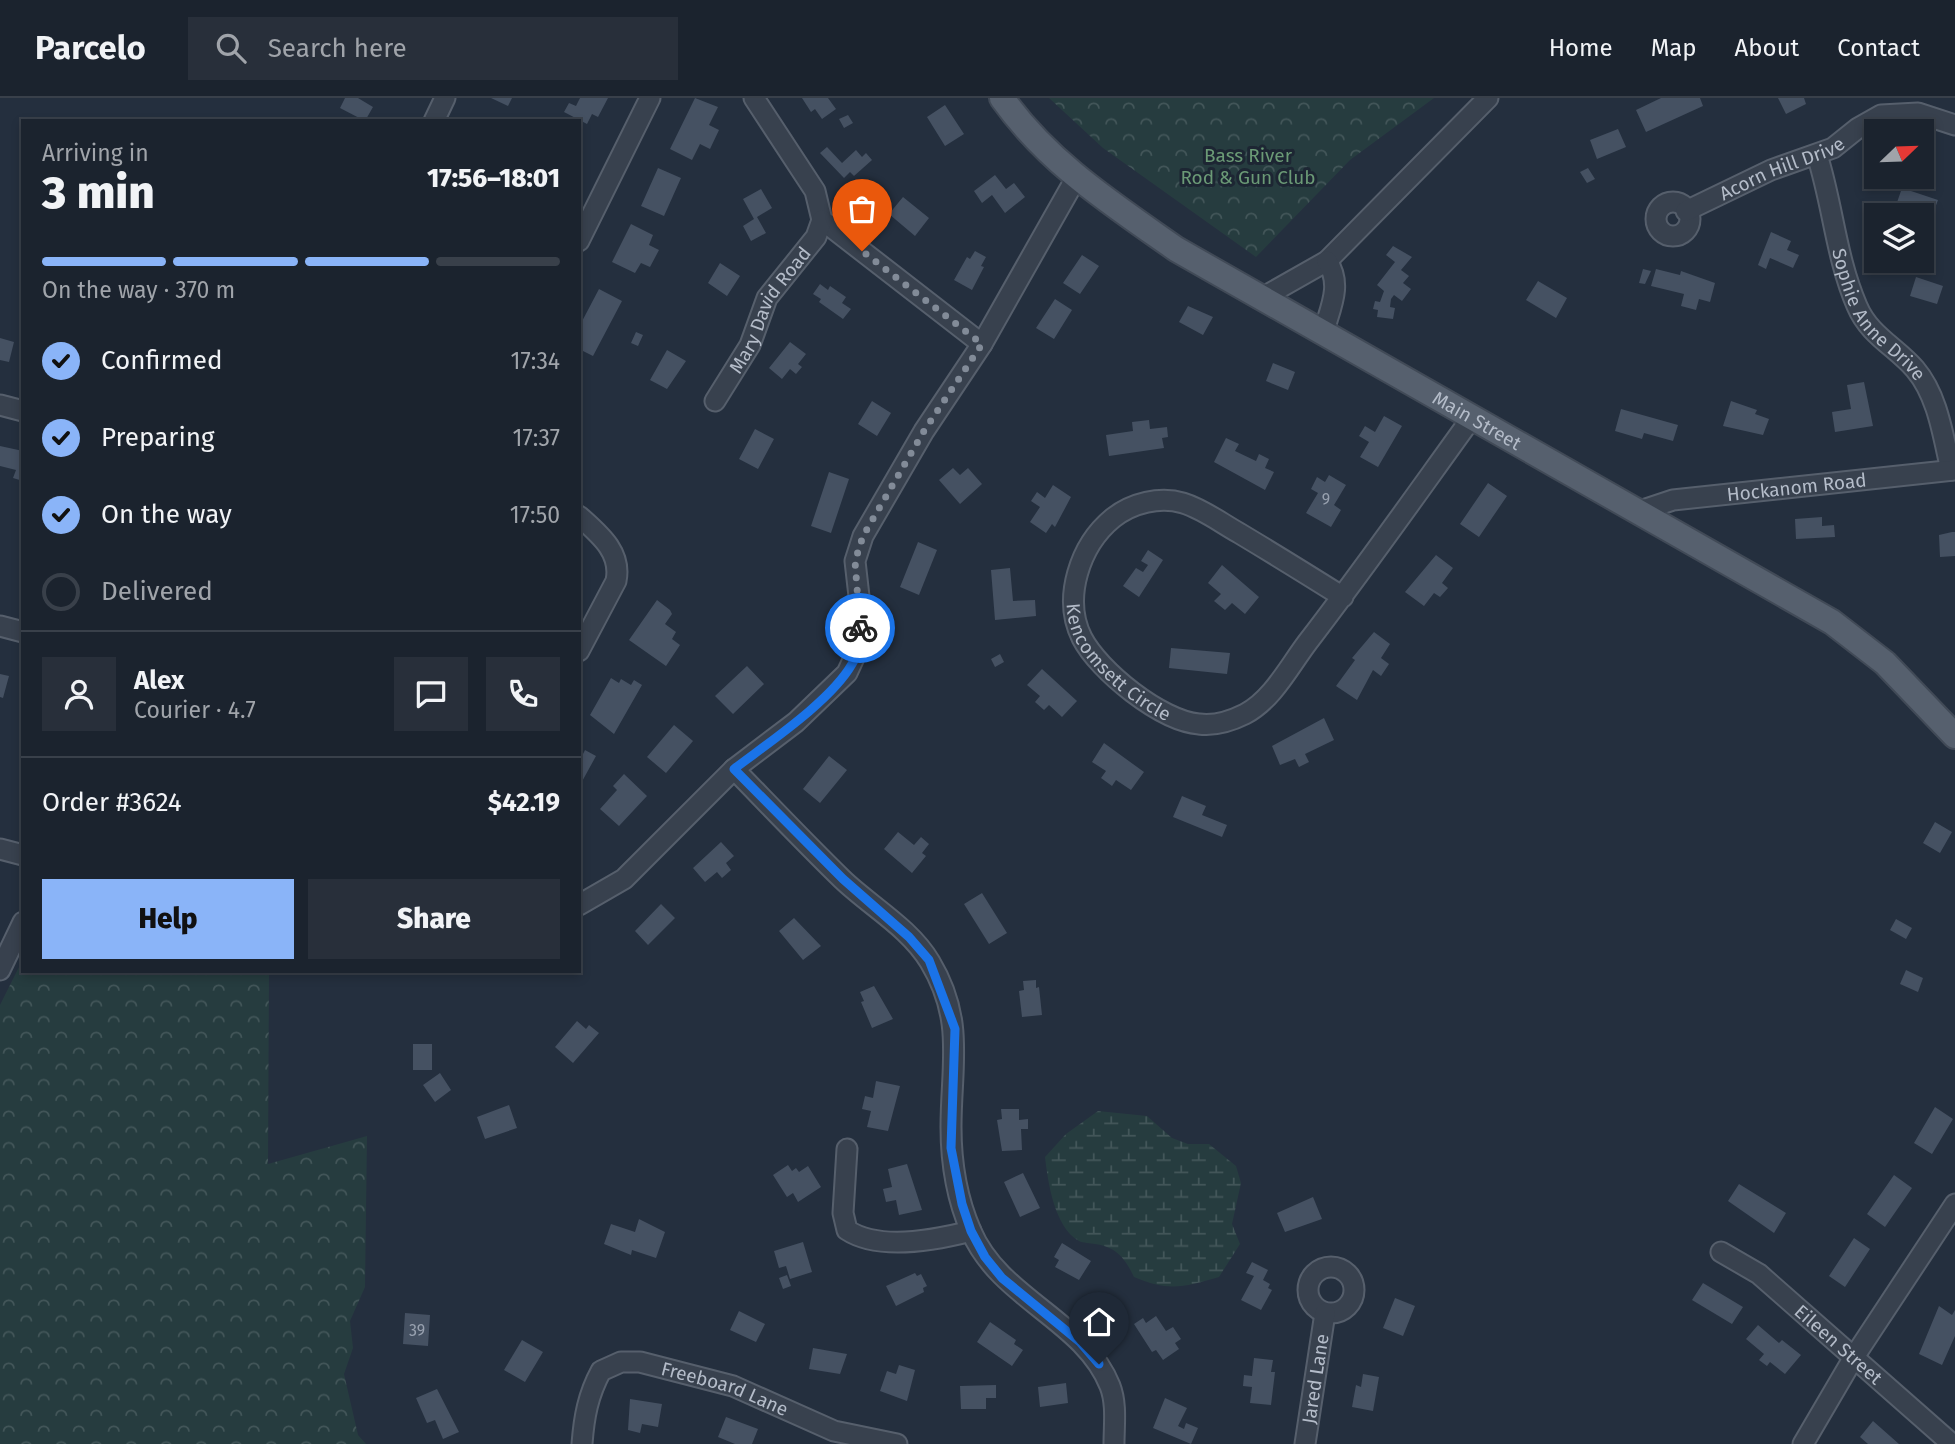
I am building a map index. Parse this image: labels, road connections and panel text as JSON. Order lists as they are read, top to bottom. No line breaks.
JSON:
{"streets":{"main road":["Main Street"],"street":["Acorn Hill Drive","Mary David Road","Sophie Anne Drive","Hockanom Road","Kencomsett Circle","Eileen Street","Jared Lane","Freeboard Lane"]},"crossings":[["Acorn Hill Drive","Sophie Anne Drive"],["Sophie Anne Drive","Hockanom Road"],["Main Street","Hockanom Road"],["Main Street","Kencomsett Circle"]],"parks":["Bass River Rod & Gun Club"],"house_numbers":["9","39"],"north":"top right","page":{"header":"Parcelo","search":"Search here","nav":["Home","Map","About","Contact"],"heading":["3 min","Arriving in","17:56–18:01"],"panel":["Alex","Courier · 4.7","Order #3624","$42.19"],"bar":"On the way · 370 m","list":[["Confirmed","17:34"],["Preparing","17:37"],["On the way","17:50"],"Delivered"],"buttons":["Help","Share"]}}
